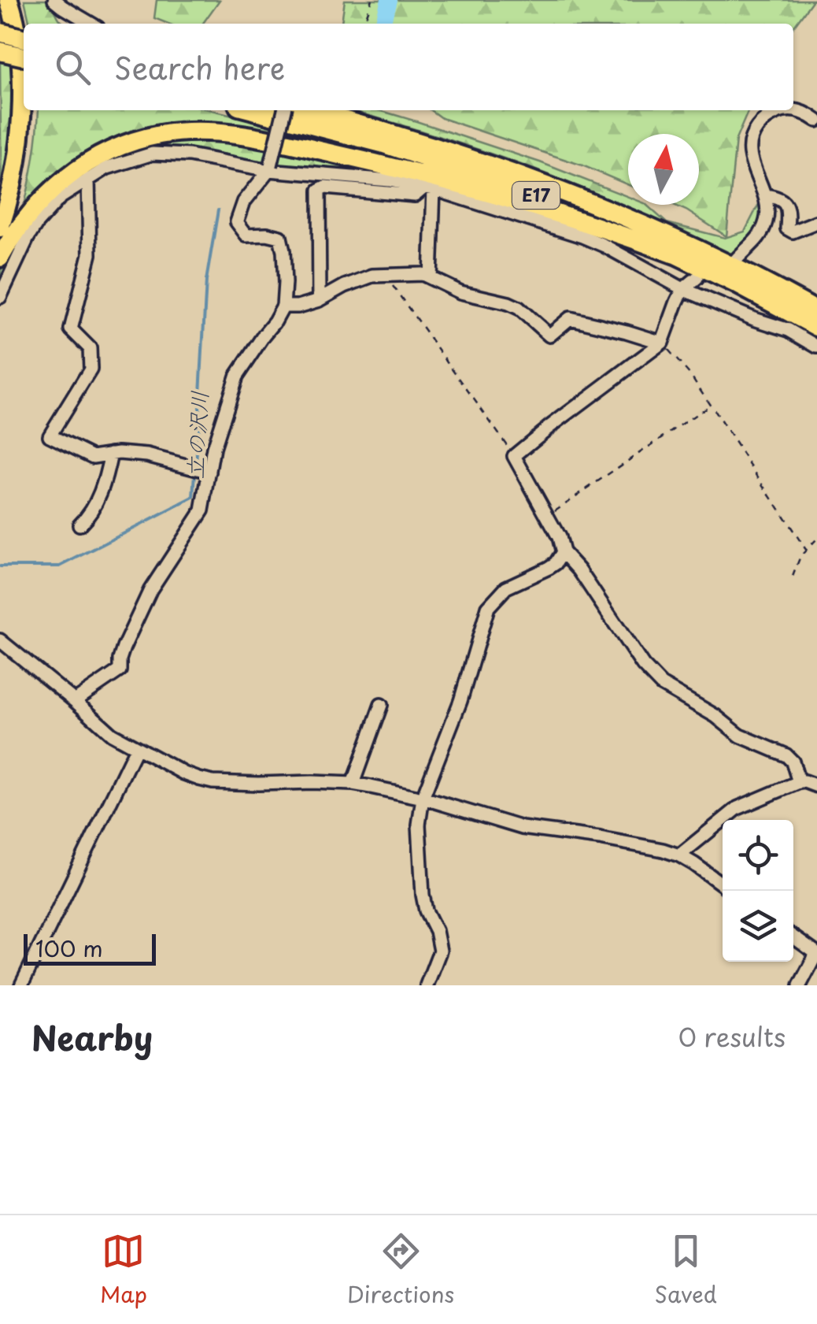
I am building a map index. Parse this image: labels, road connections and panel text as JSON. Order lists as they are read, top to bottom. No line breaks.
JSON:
{"streets":{"highway":["E17"]},"water":["立の沢川"],"scale_bar":"100 m","north":"top","page":{"search":"Search here","scale":"100 m","heading":["Nearby","0 results"],"nav":["Map","Directions","Saved"]}}
